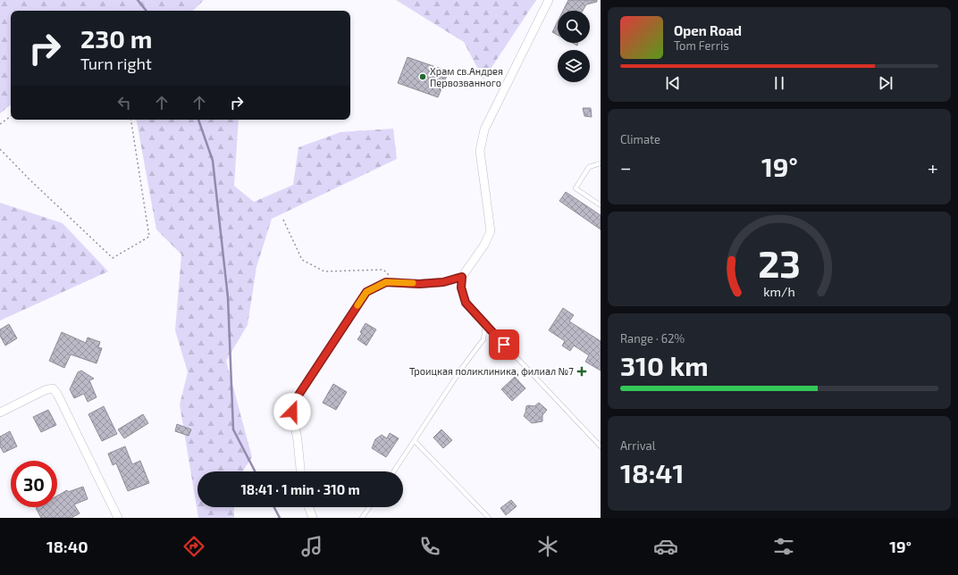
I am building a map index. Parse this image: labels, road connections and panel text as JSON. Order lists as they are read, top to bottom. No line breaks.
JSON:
{"places":{"other":["Храм св.Андрея Первозванного"],"health":["Троицкая поликлиника, филиал №7"]},"page":{"turn":["230 m","Turn right"],"song":["Open Road","Tom Ferris"],"tile":["Climate",["Range · 62%","310 km"],["Arrival","18:41"]],"heat":["−","19°","+"],"limit":"30","trip":"18:41 · 1 min · 310 m","tabs":["18:40","19°"],"gauge":["23","km/h"]}}
